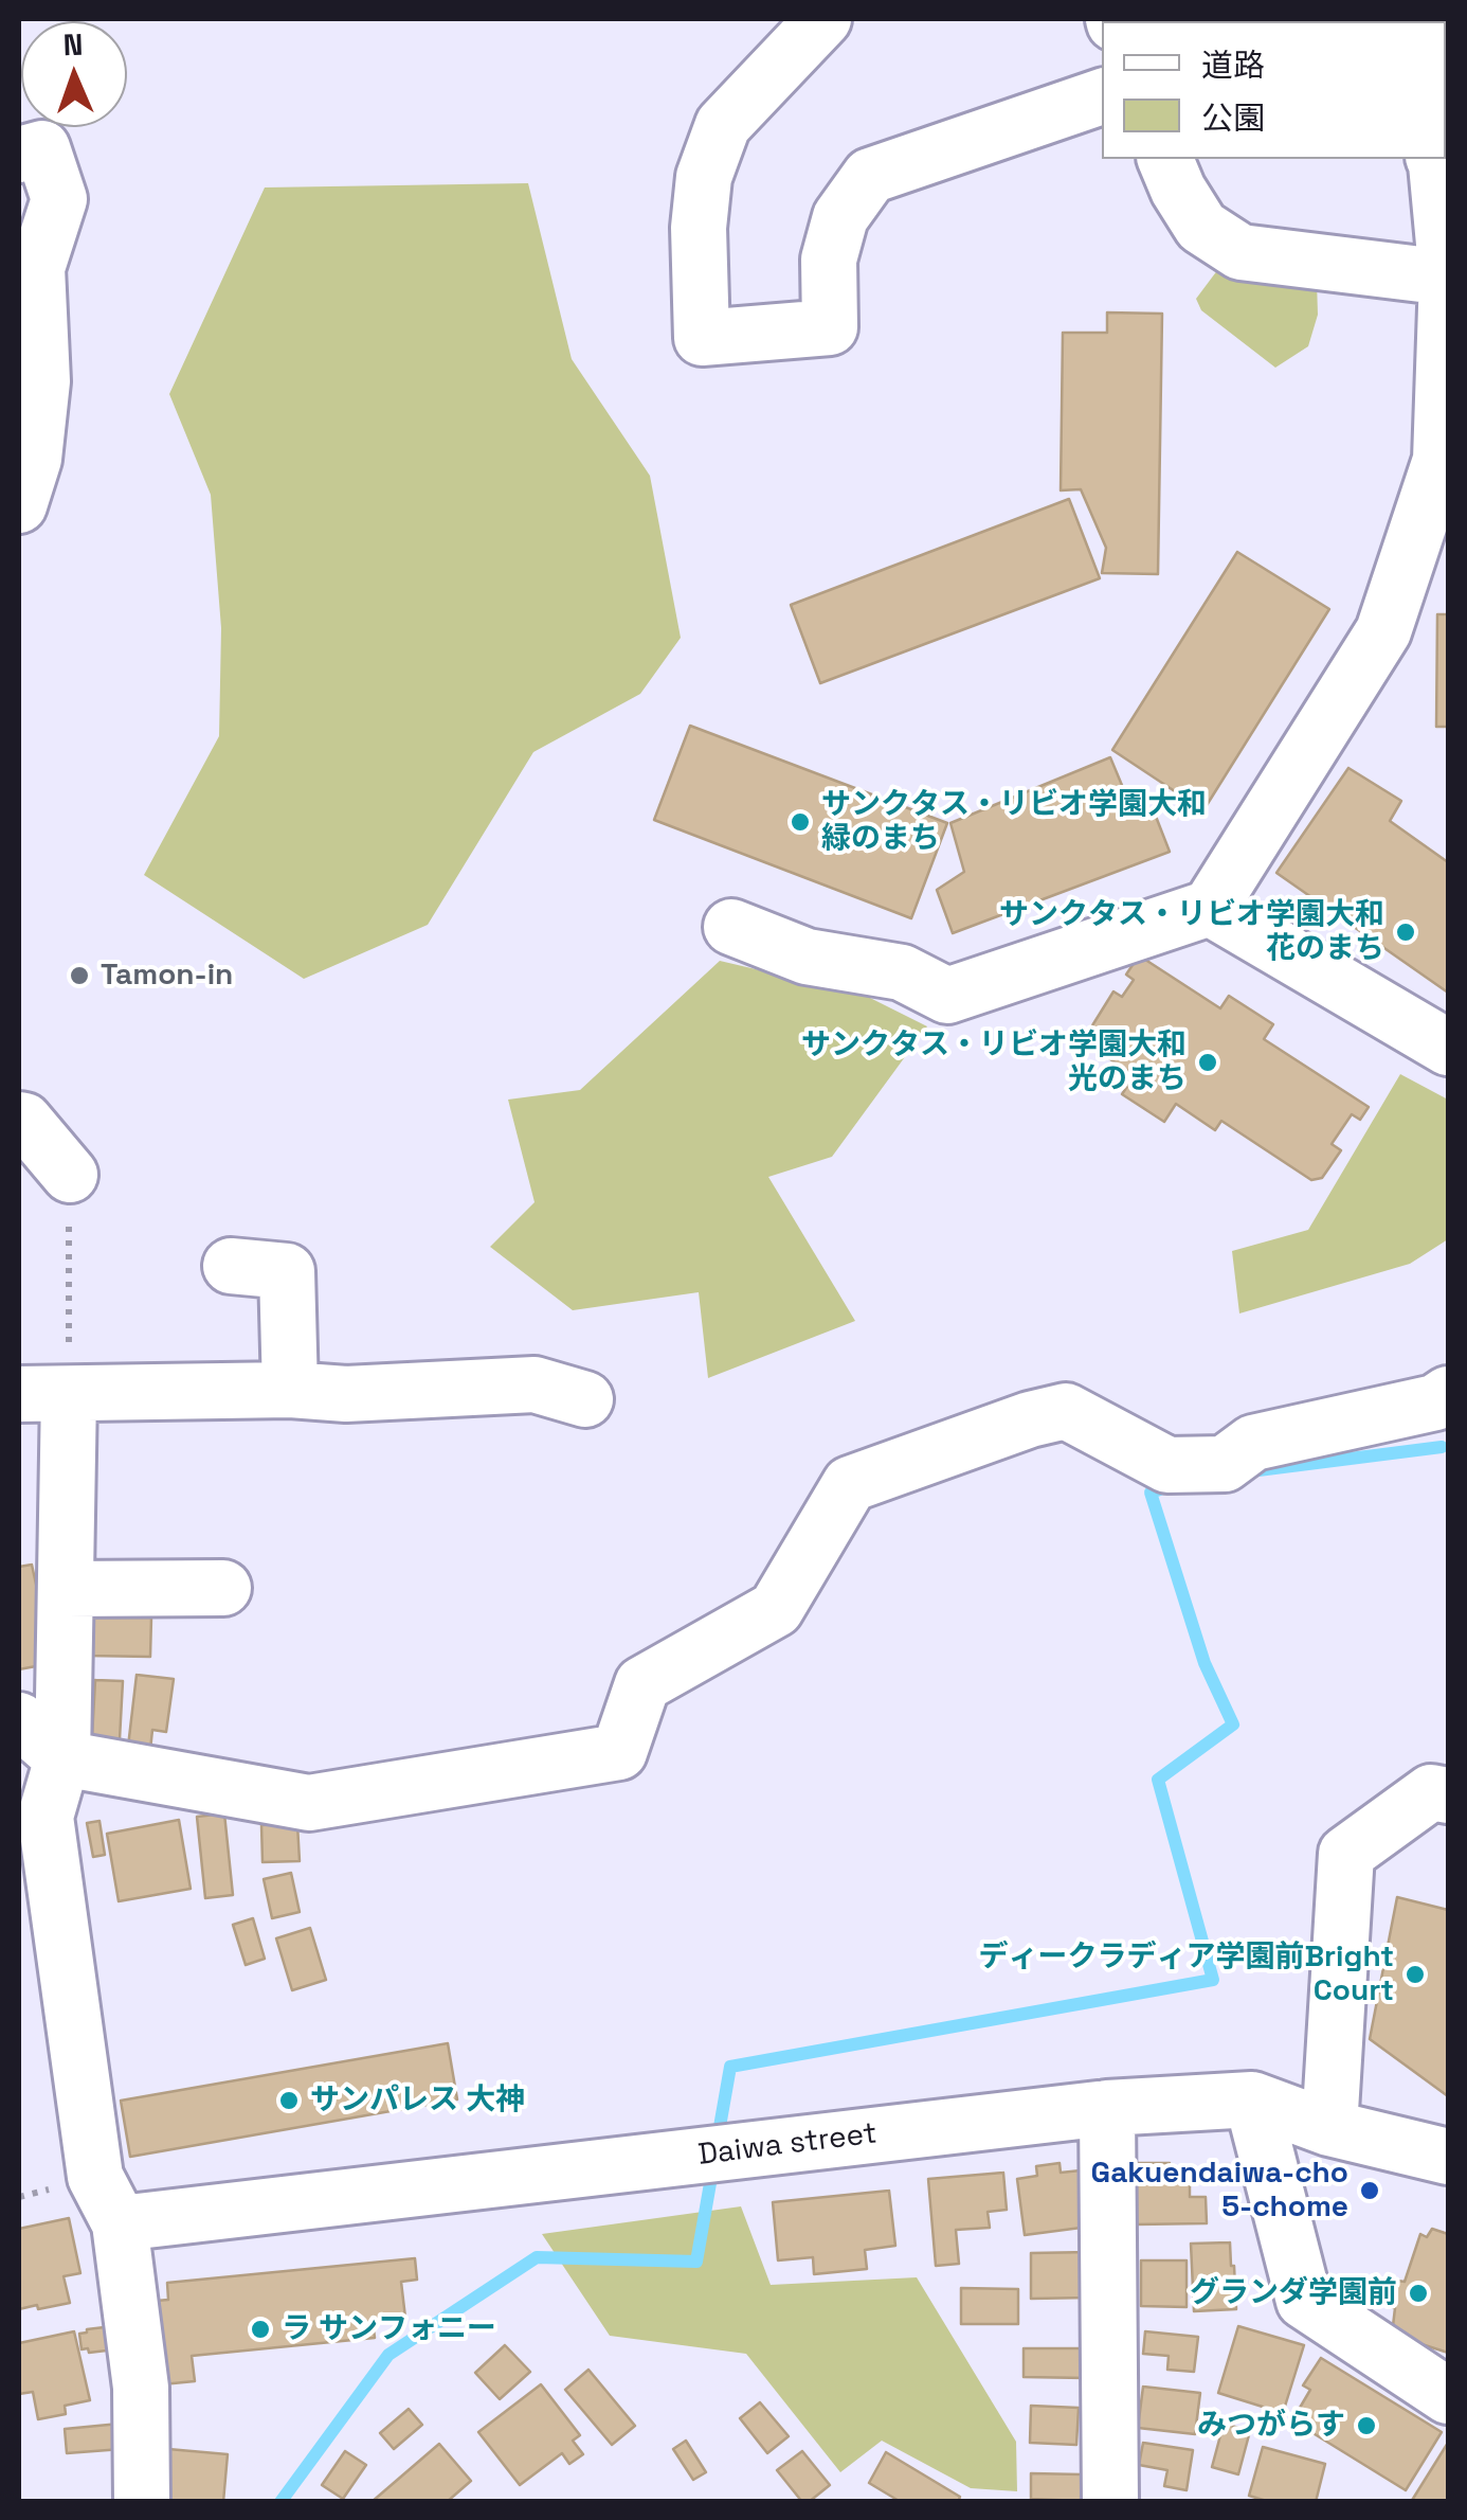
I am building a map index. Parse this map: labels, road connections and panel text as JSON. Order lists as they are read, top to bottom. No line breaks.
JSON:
{"streets":{"street":["Daiwa street"]},"places":["サンクタス・リビオ学園大和 緑のまち","サンクタス・リビオ学園大和 花のまち","Tamon-in","サンクタス・リビオ学園大和 光のまち","ディークラディア学園前Bright Court","サンパレス 大神","Gakuendaiwa-cho 5-chome","グランダ学園前","ラ サンフォニー","みつがらす"],"legend":["道路","公園"],"north":"top"}
